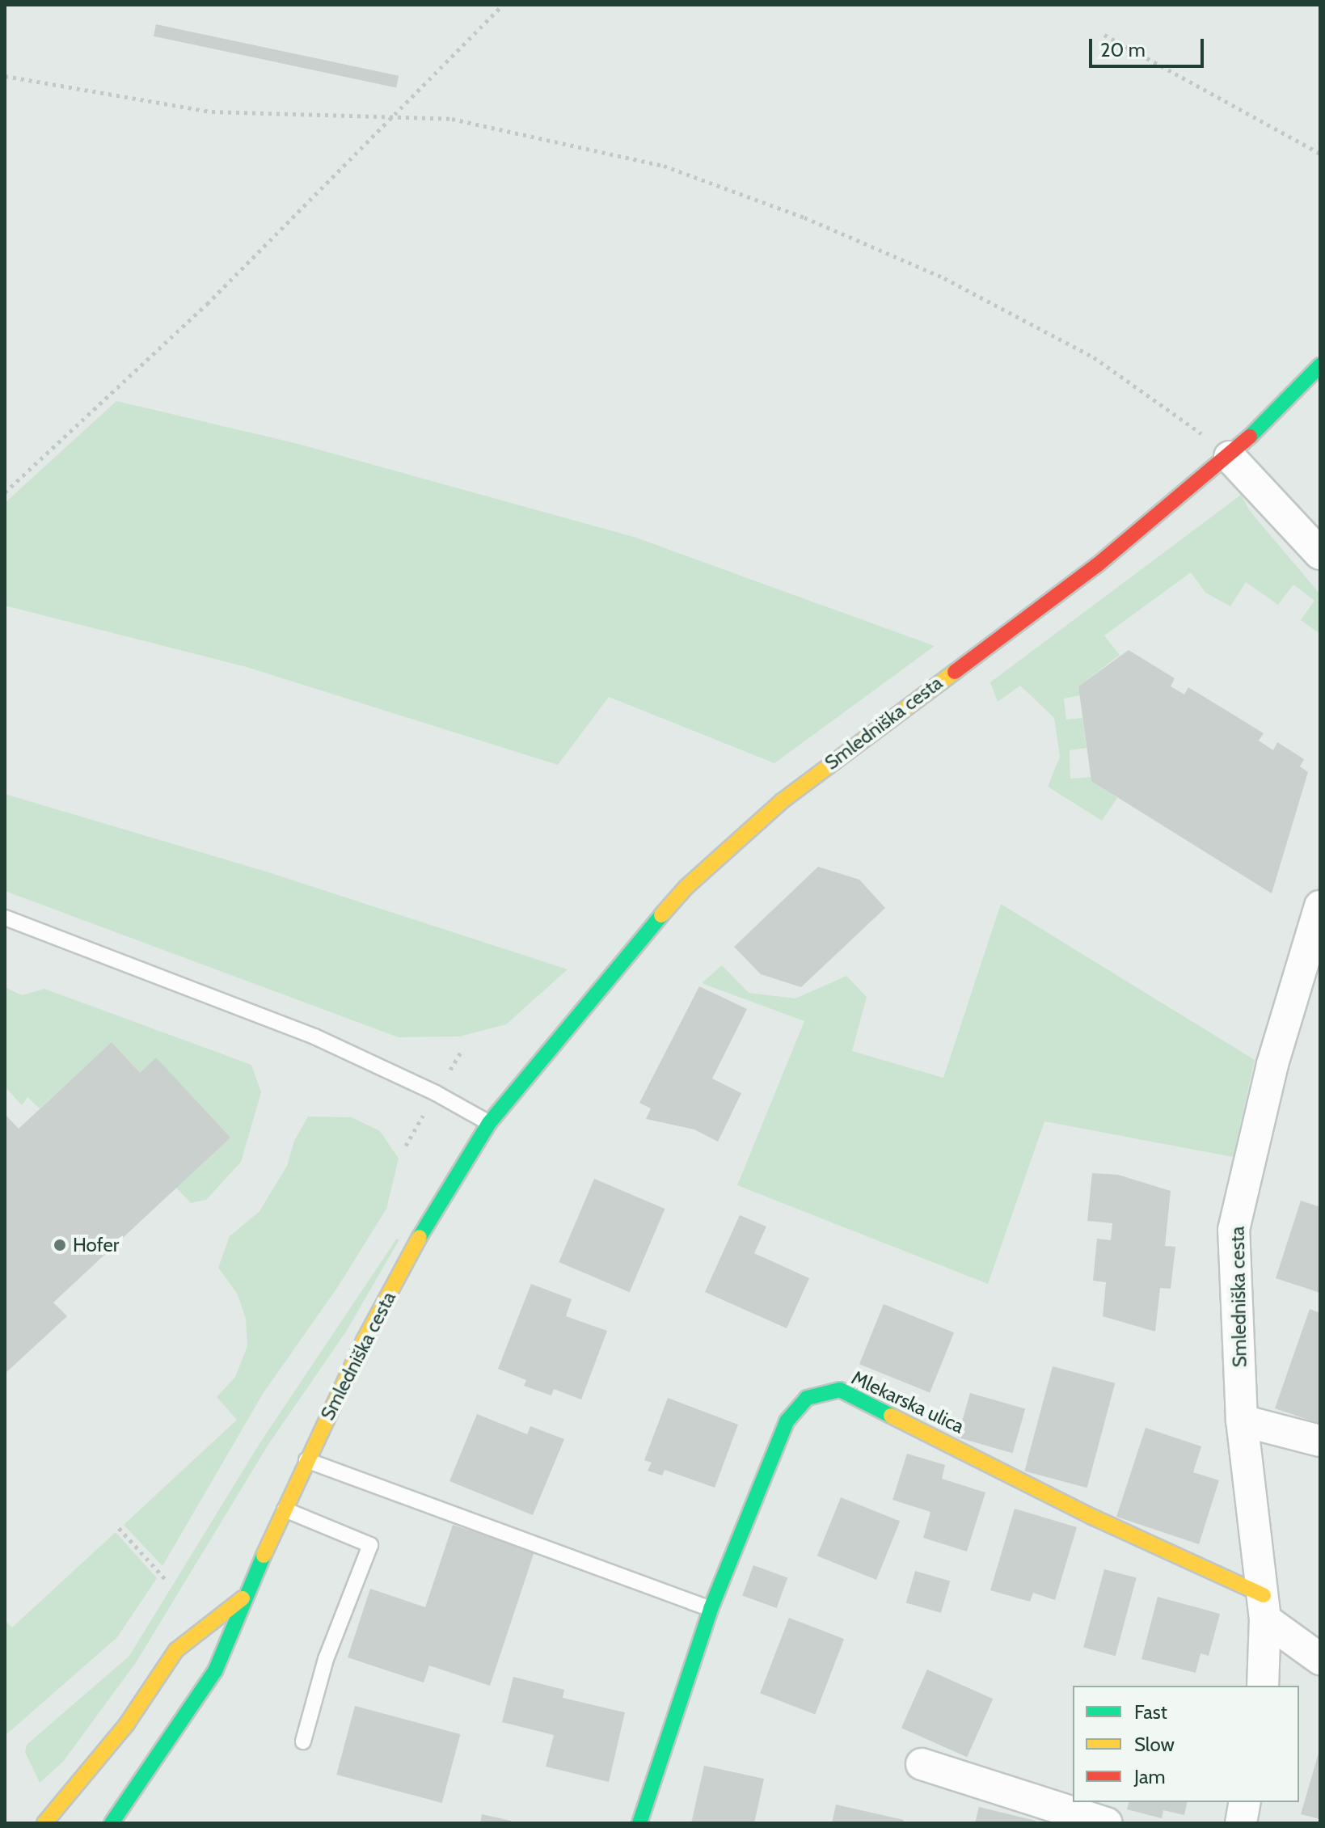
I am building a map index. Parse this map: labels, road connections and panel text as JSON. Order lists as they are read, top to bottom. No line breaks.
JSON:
{"streets":{"street":["Smledniška cesta","Mlekarska ulica"]},"crossings":[["Smledniška cesta","Mlekarska ulica"]],"places":["Hofer"],"legend":["Fast","Slow","Jam"],"scale_bar":"20 m"}
